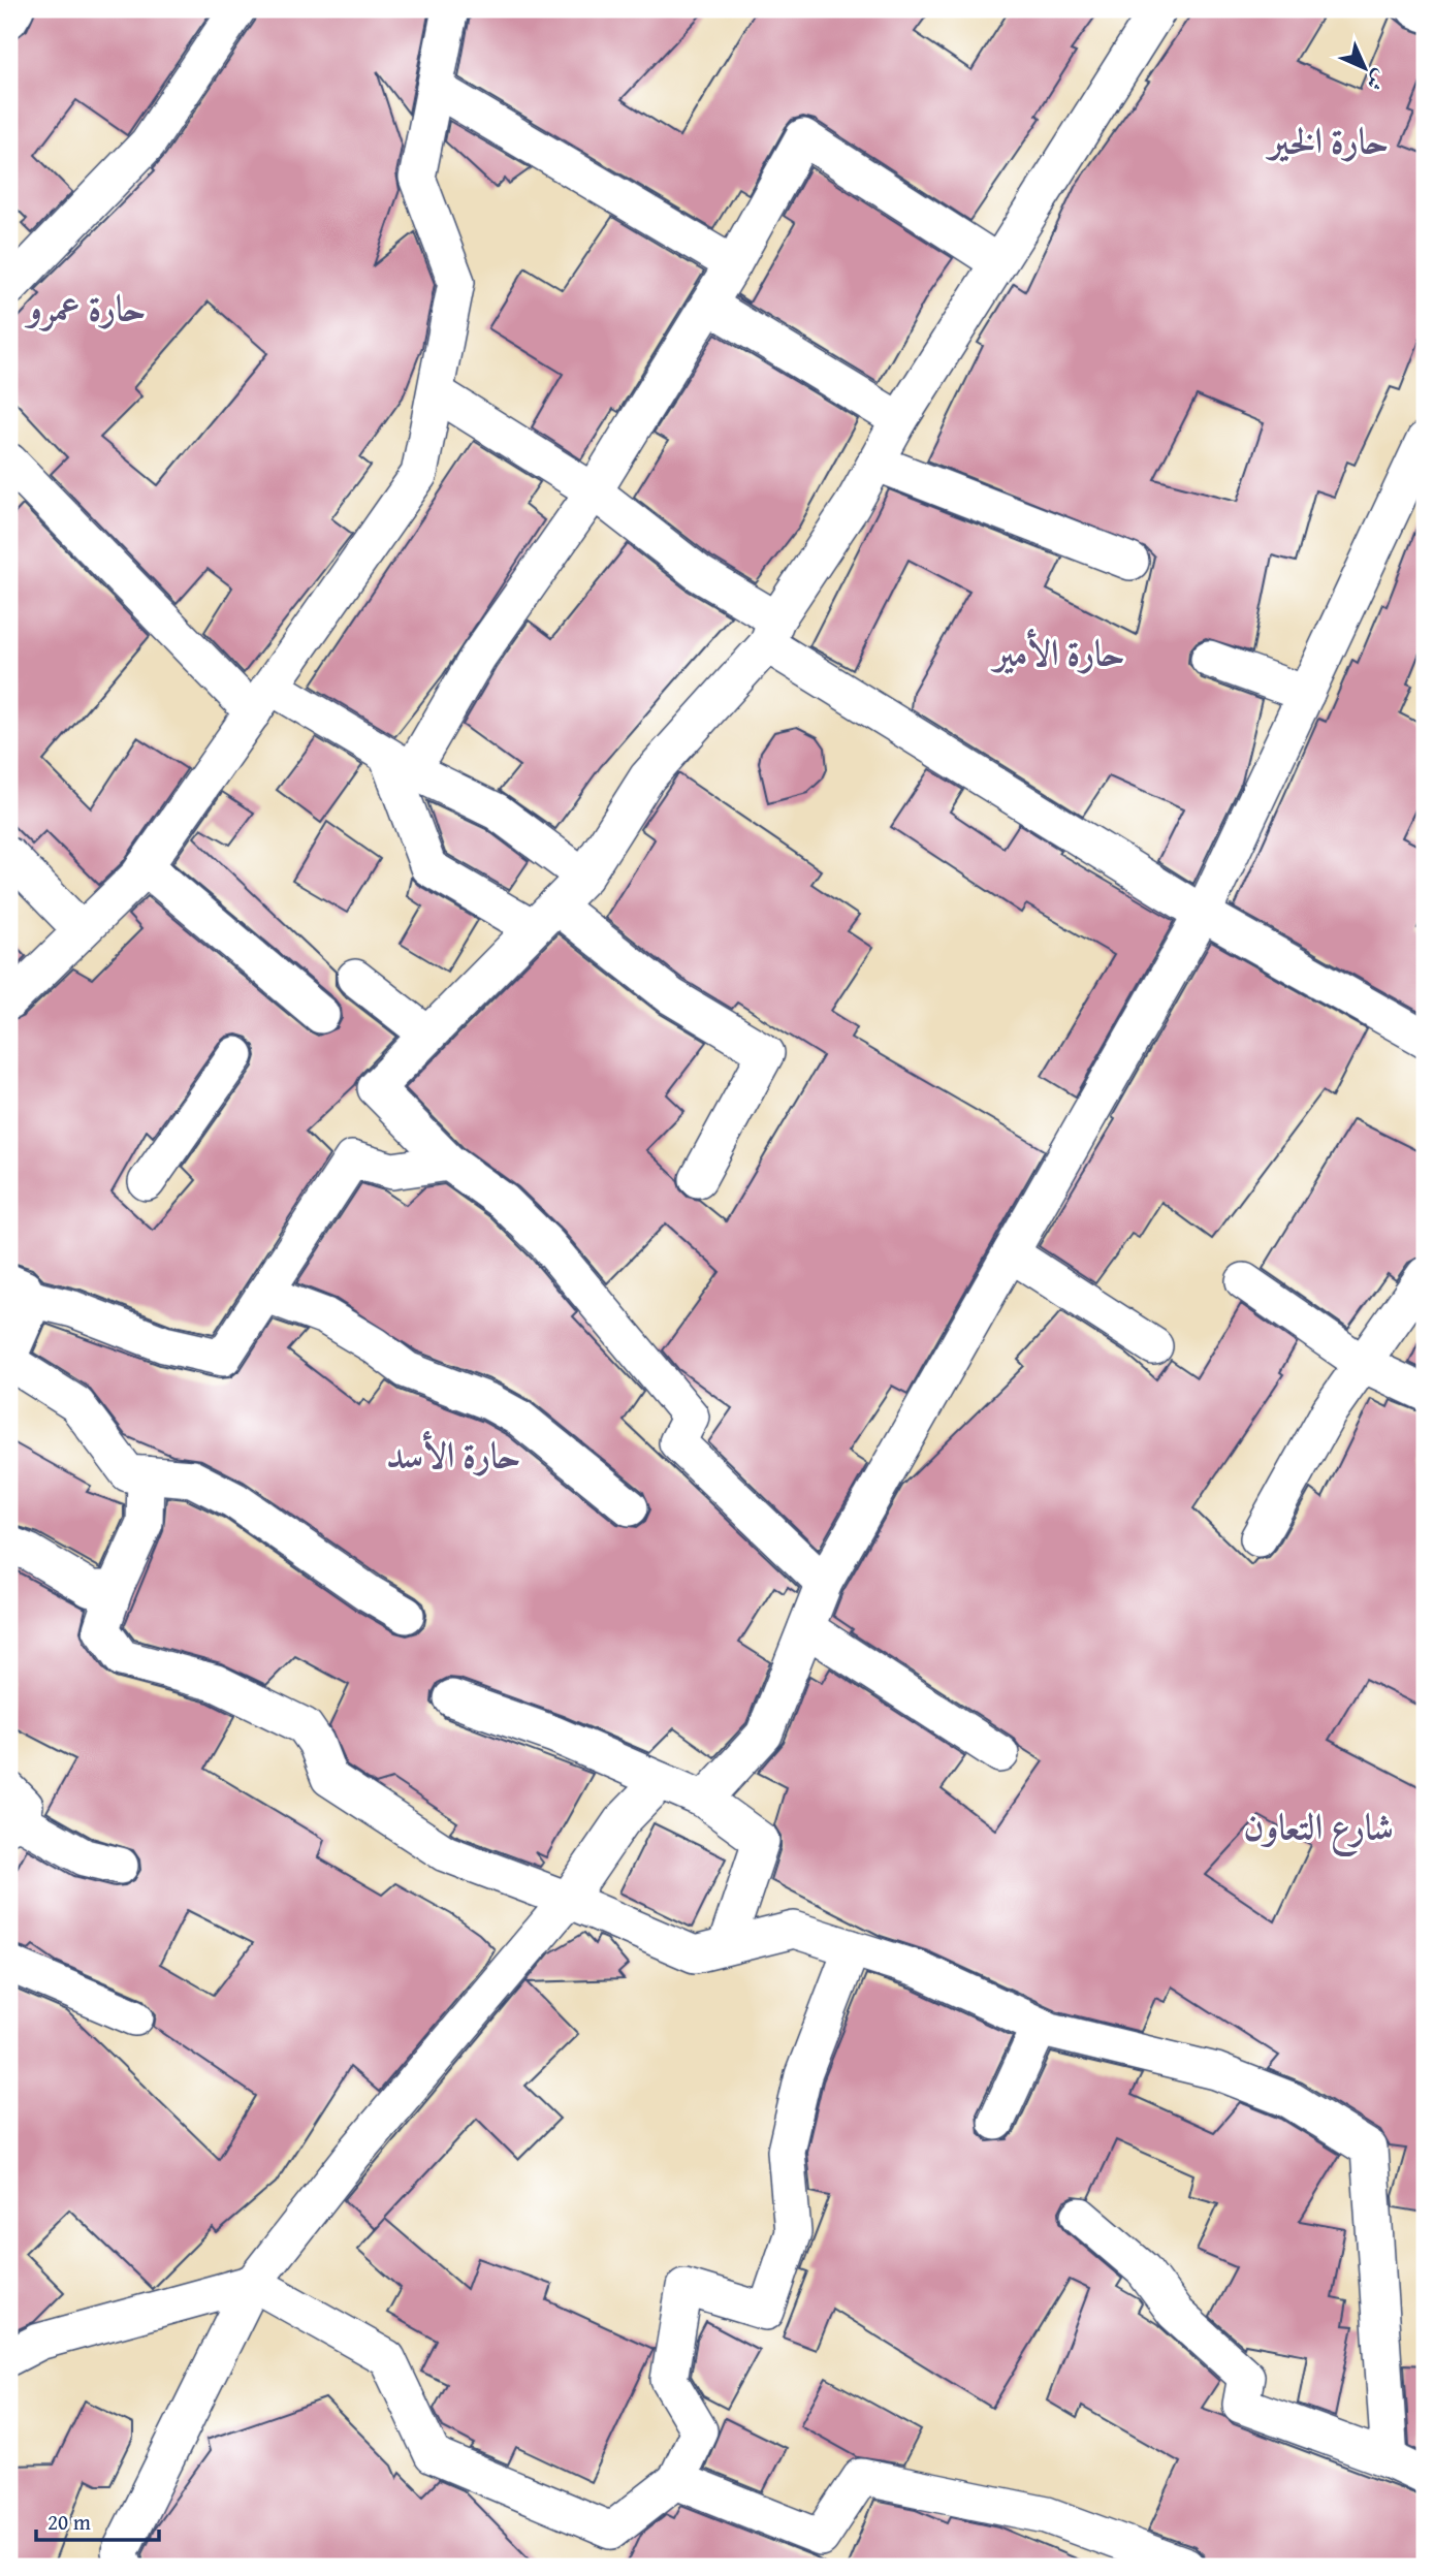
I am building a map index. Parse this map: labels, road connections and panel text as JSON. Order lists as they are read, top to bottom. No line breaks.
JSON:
{"districts":["حارة الخير","حارة عمرو","حارة الأمير","حارة الأسد","شارع التعاون"],"scale_bar":"20 m","north":"bottom right"}
